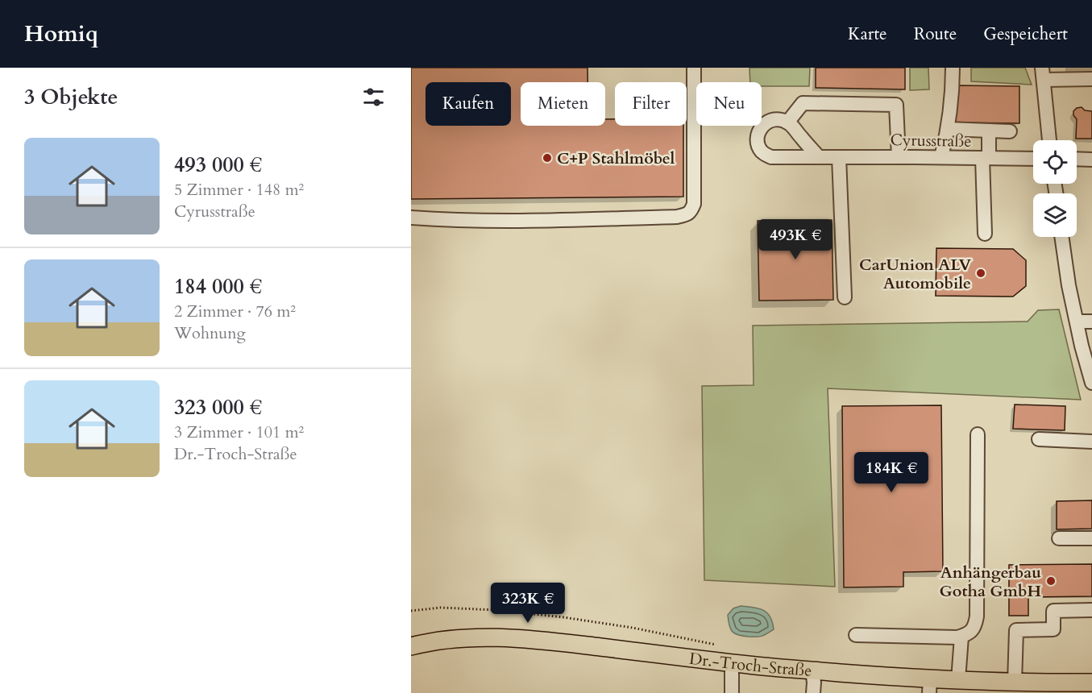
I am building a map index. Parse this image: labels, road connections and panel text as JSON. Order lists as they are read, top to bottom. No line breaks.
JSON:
{"streets":{"main road":["Dr.-Troch-Straße"],"street":["Cyrusstraße"]},"places":["C+P Stahlmöbel","CarUnion ALV Automobile","Anhängerbau Gotha GmbH"],"page":{"header":"Homiq","nav":["Karte","Route","Gespeichert"],"heading":"3 Objekte","chip":["Kaufen","Mieten","Filter","Neu"],"list":[{"name":"493 000 €","note":"5 Zimmer · 148 m² · Cyrusstraße"},{"name":"184 000 €","note":"2 Zimmer · 76 m² · Wohnung"},{"name":"323 000 €","note":"3 Zimmer · 101 m² · Dr.-Troch-Straße"}],"price":["493K €","184K €","323K €"]}}
